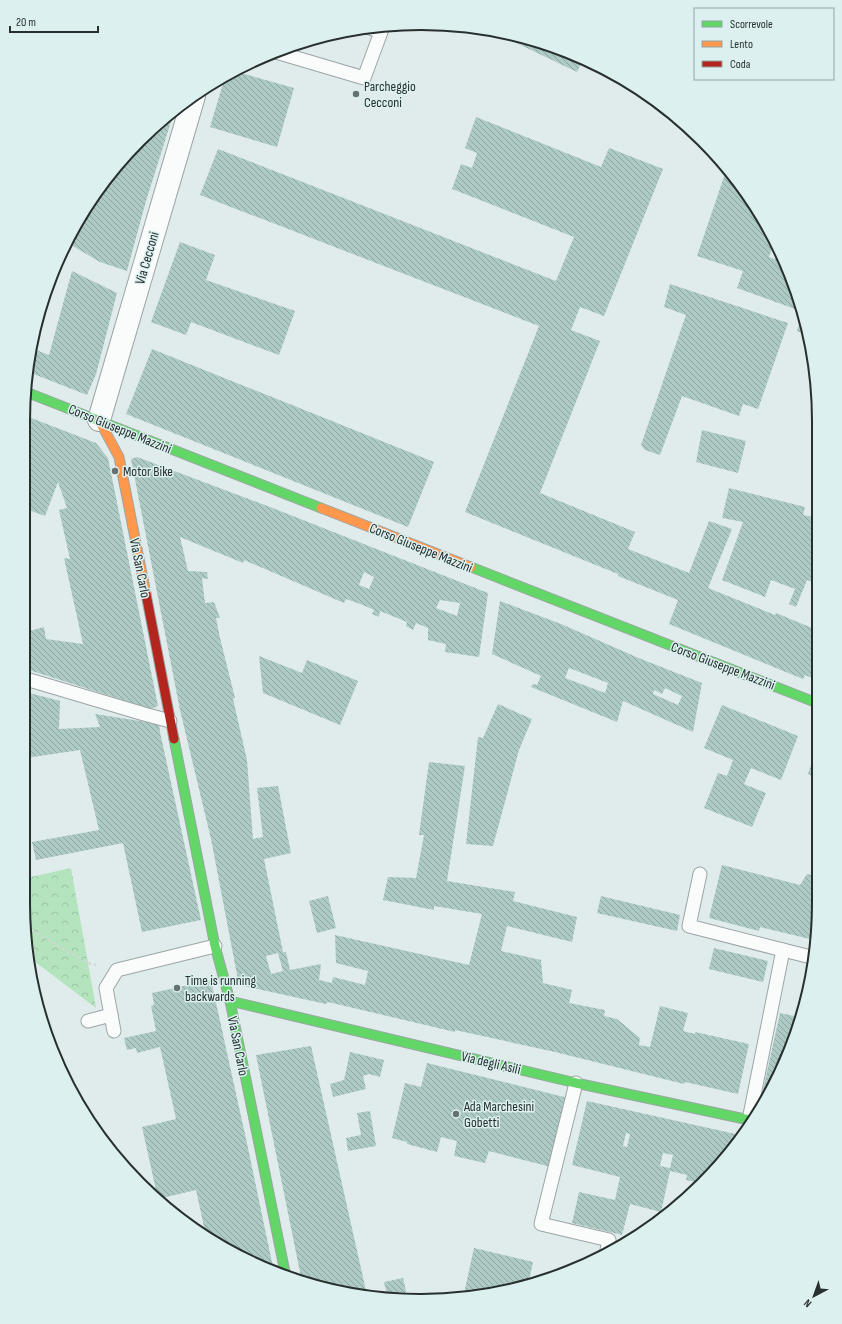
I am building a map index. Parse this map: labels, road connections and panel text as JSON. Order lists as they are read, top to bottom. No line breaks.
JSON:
{"streets":{"street":["Via Cecconi","Corso Giuseppe Mazzini","Via San Carlo","Via degli Asili"]},"crossings":[["Via Cecconi","Corso Giuseppe Mazzini"],["Via Cecconi","Via San Carlo"],["Corso Giuseppe Mazzini","Via San Carlo"],["Via San Carlo","Via degli Asili"]],"places":["Parcheggio Cecconi","Motor Bike","Time is running backwards","Ada Marchesini Gobetti"],"legend":["Scorrevole","Lento","Coda"],"scale_bar":"20 m","north":"bottom left"}
